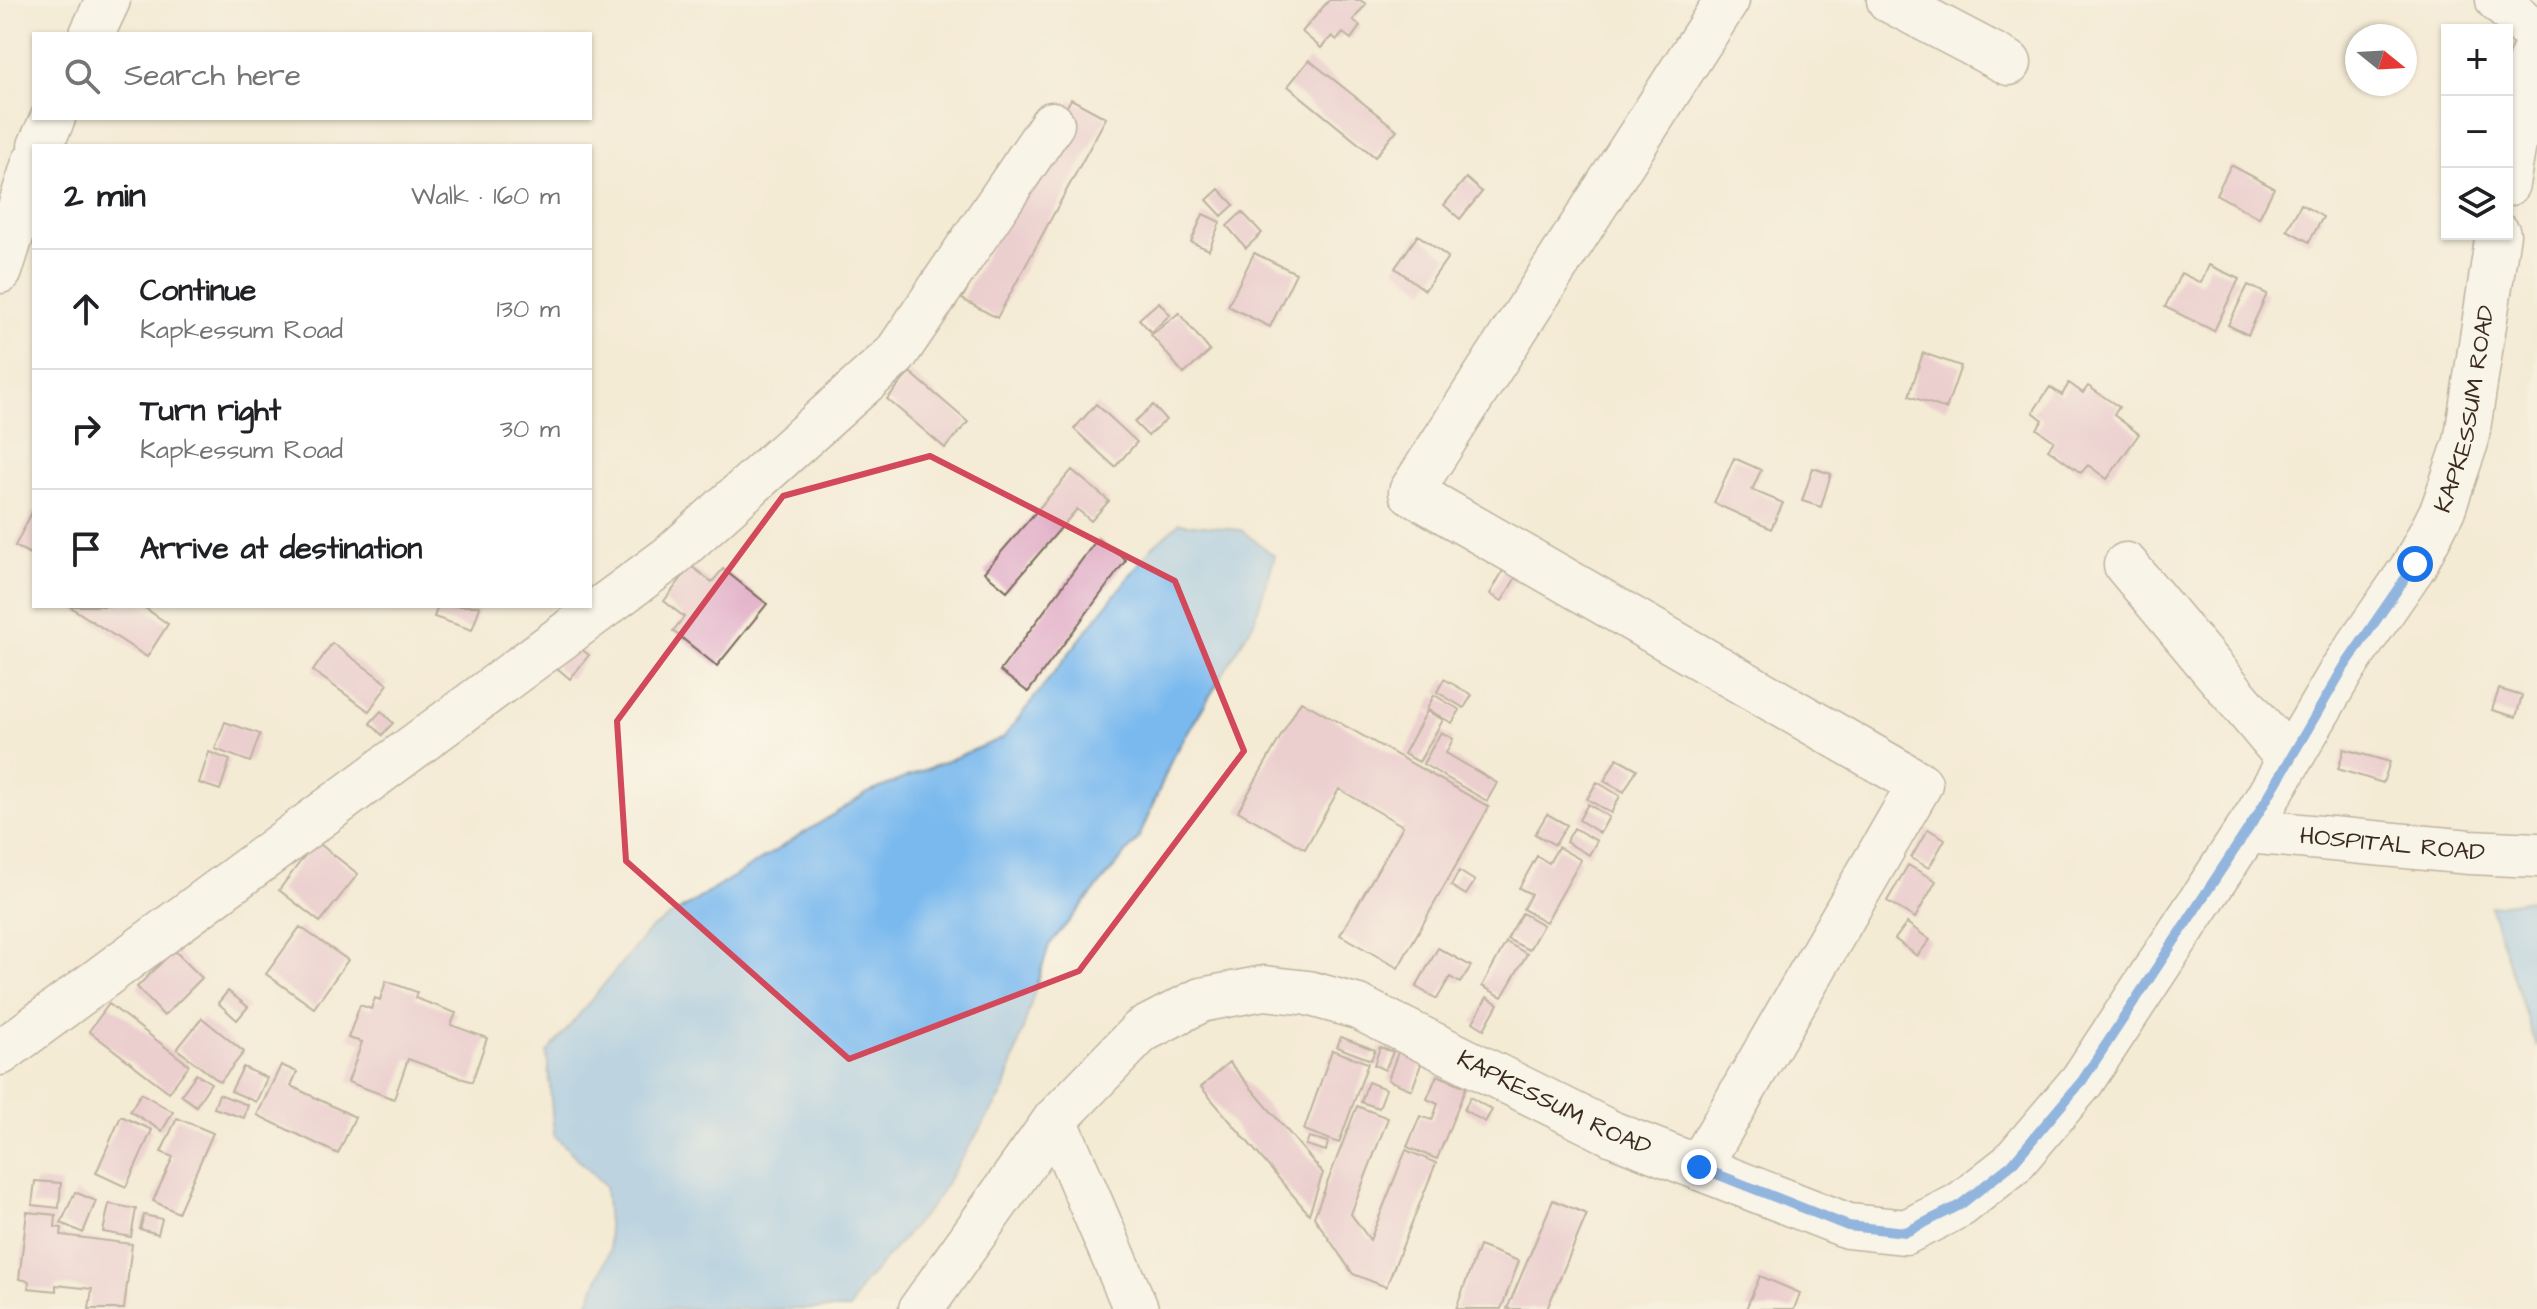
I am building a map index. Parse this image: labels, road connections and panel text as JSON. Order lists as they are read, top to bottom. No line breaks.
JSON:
{"streets":{"street":["KAPKESSUM ROAD","HOSPITAL ROAD"]},"crossings":[["KAPKESSUM ROAD","HOSPITAL ROAD"]],"north":"right","page":{"map_buttons":["+","−"],"search":"Search here","heading":["2 min","Walk · 160 m"],"list":[["Continue","Kapkessum Road","130 m"],["Turn right","Kapkessum Road","30 m"],"Arrive at destination"]}}
